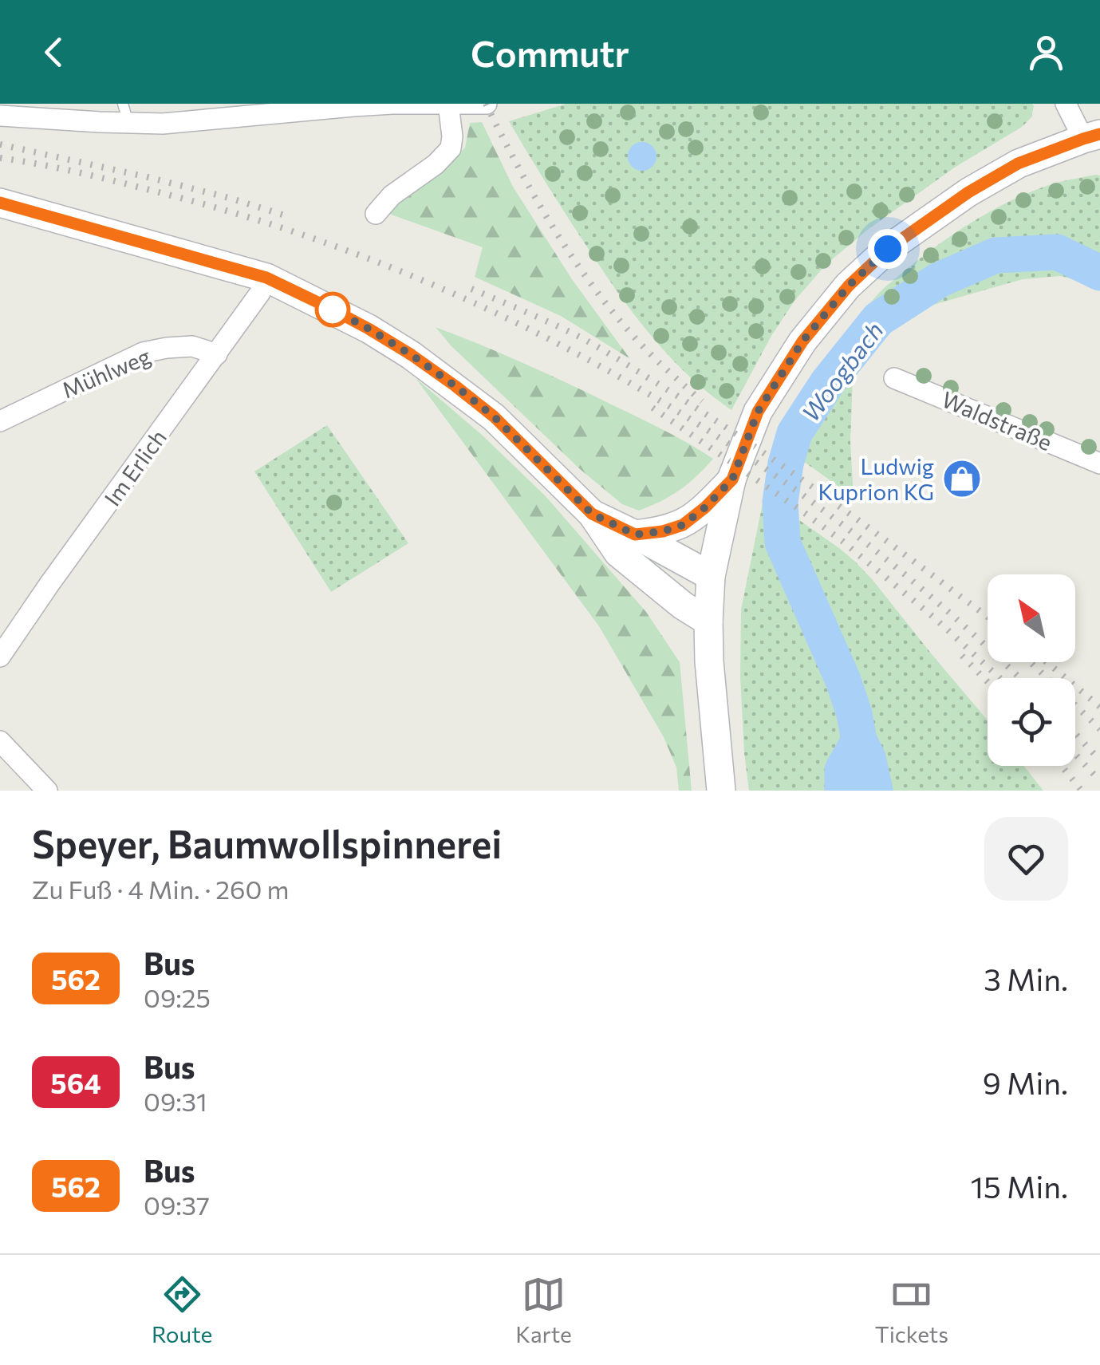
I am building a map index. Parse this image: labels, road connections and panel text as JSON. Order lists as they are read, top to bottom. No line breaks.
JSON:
{"streets":{"street":["Mühlweg","Waldstraße","Im Erlich"]},"crossings":[["Mühlweg","Im Erlich"]],"water":["Woogbach"],"places":{"shop":["Ludwig Kuprion KG"]},"lines":["bus line 562"],"north":"top left","page":{"header":"Commutr","heading":["Speyer, Baumwollspinnerei","Zu Fuß · 4 Min. · 260 m"],"list":[{"mark":"562","name":"Bus","note":"09:25","value":"3 Min."},{"mark":"564","name":"Bus","note":"09:31","value":"9 Min."},{"mark":"562","name":"Bus","note":"09:37","value":"15 Min."}],"tabs":["Route","Karte","Tickets"]}}
